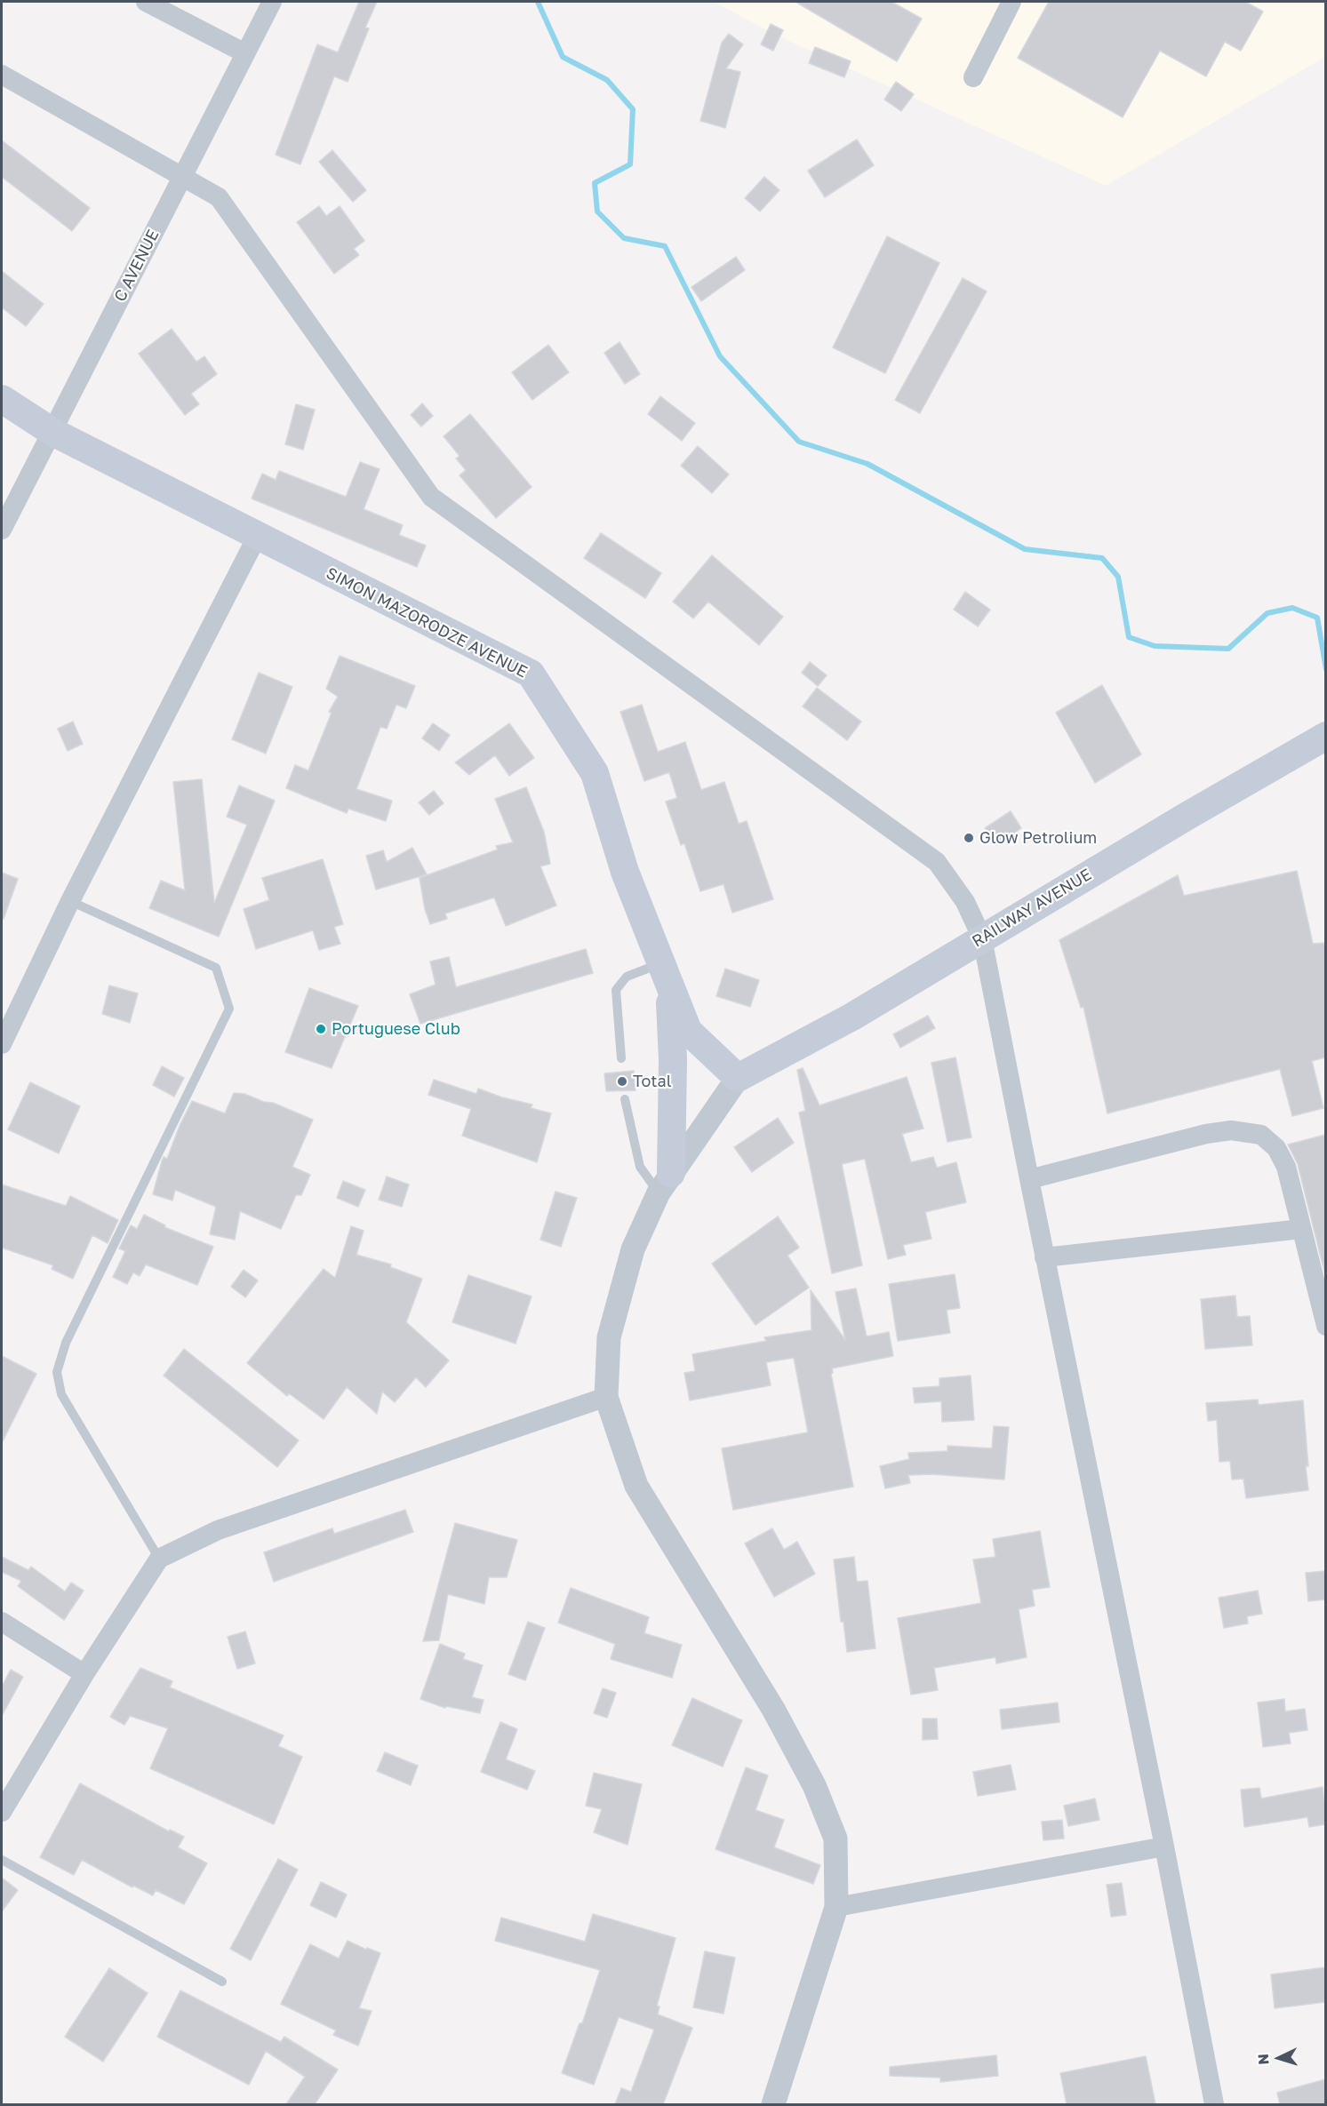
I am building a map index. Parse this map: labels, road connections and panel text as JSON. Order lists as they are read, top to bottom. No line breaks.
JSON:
{"streets":{"main road":["SIMON MAZORODZE AVENUE","RAILWAY AVENUE"],"street":["C AVENUE"]},"crossings":[["C AVENUE","SIMON MAZORODZE AVENUE"],["SIMON MAZORODZE AVENUE","RAILWAY AVENUE"]],"places":["Glow Petrolium","Portuguese Club","Total"],"north":"left"}
